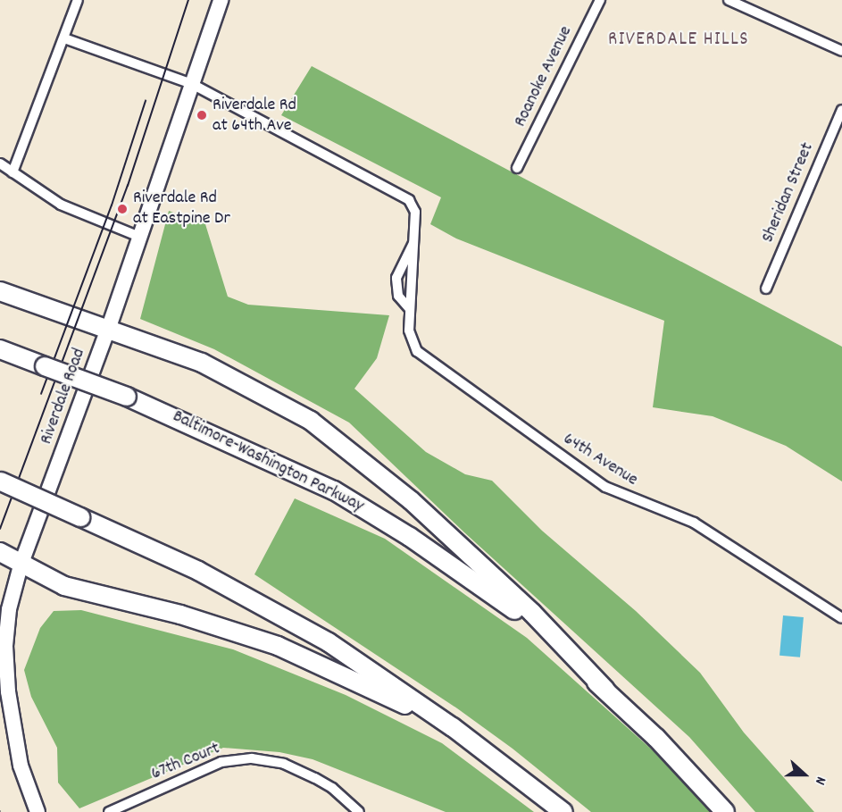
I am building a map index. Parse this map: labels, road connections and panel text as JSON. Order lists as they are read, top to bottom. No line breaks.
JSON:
{"streets":{"highway":["Baltimore-Washington Parkway"],"main road":["Riverdale Road"],"street":["Roanoke Avenue","Sheridan Street","64th Avenue","67th Court"]},"crossings":[["Riverdale Road","64th Avenue"]],"districts":["RIVERDALE HILLS"],"places":["Riverdale Rd at 64th Ave","Riverdale Rd at Eastpine Dr"],"north":"right"}
